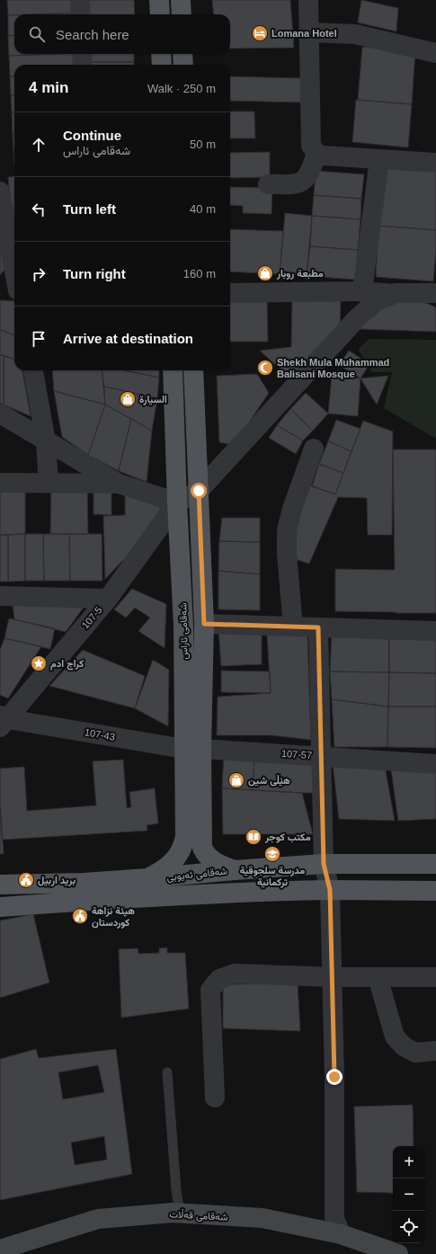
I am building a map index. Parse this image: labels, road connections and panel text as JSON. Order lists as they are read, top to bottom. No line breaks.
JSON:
{"streets":{"main road":["شەقامی ئاراس","شەقامی ئەیوبی","شەقامی قەڵات"],"street":["107-5","107-43","107-57"]},"crossings":[["107-5","شەقامی ئاراس"],["107-5","107-43"],["شەقامی ئاراس","107-43"],["شەقامی ئاراس","107-57"],["شەقامی ئاراس","شەقامی ئەیوبی"],["107-43","107-57"]],"places":{"hotel":["Lomana Hotel"],"shop":["مطبعة روبار","السيارة","هێڵی شین"],"mosque":["Shekh Mula Muhammad Balisani Mosque"],"place":["كراج ادم"],"library":["مكتب كوجر"],"school or university":["مدرسة سلجوقية تركمانية"],"public building":["بريد اربيل","هيئة نزاهة كوردستان"]},"page":{"search":"Search here","heading":["4 min","Walk · 250 m"],"list":[["Continue","شەقامی ئاراس","50 m"],["Turn left","40 m"],["Turn right","160 m"],"Arrive at destination"],"map_buttons":["+","−"]}}
